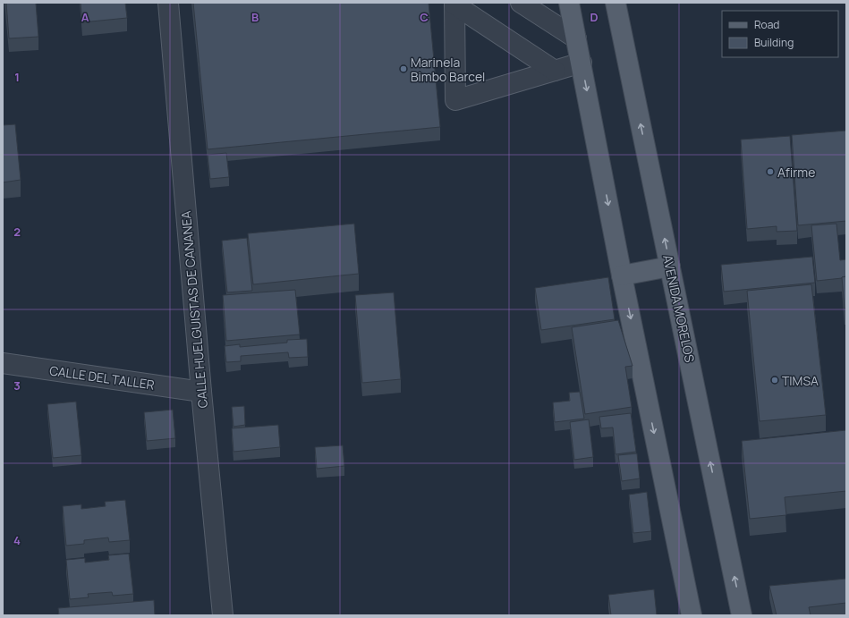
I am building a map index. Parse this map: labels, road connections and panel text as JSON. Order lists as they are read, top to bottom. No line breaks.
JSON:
{"streets":{"main road":["AVENIDA MORELOS"],"street":["CALLE HUELGUISTAS DE CANANEA","CALLE DEL TALLER"]},"crossings":[["CALLE HUELGUISTAS DE CANANEA","CALLE DEL TALLER"]],"places":["Marinela Bimbo Barcel","Afirme","TIMSA"],"legend":["Road","Building"],"grid":{"columns":["A","B","C","D"],"rows":["1","2","3","4"]}}
